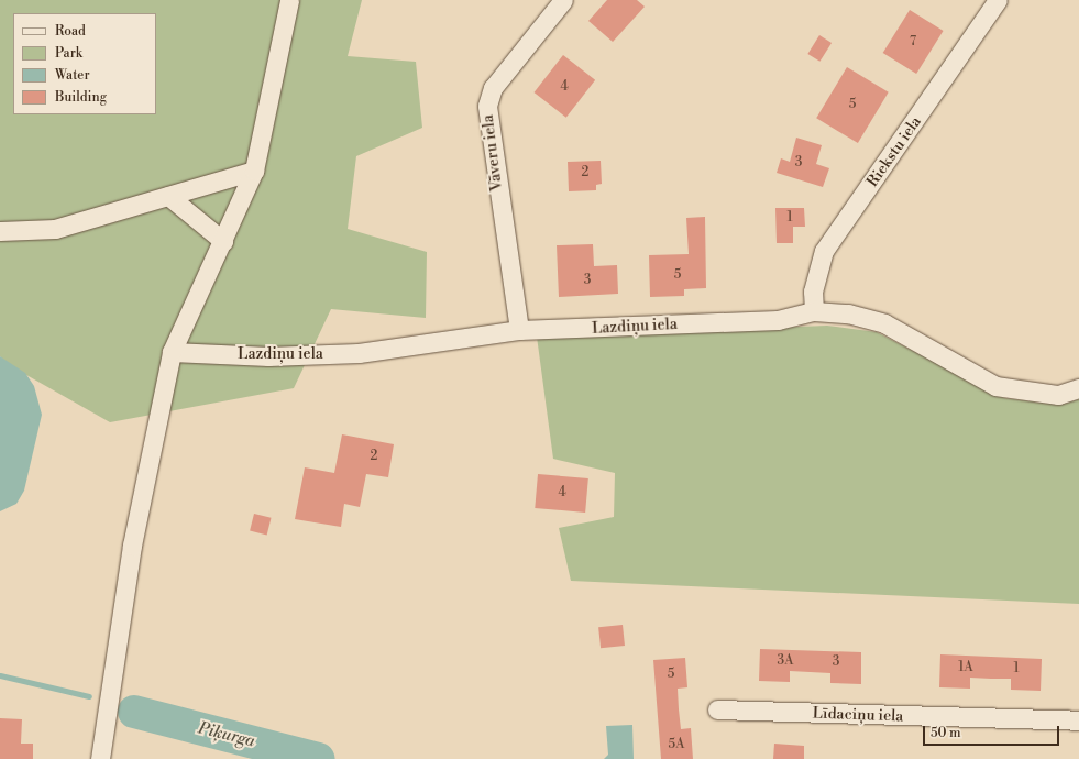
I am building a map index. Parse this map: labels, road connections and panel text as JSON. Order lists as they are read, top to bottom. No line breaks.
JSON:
{"streets":{"street":["Riekstu iela","Vāveru iela","Lazdiņu iela","Līdaciņu iela"]},"crossings":[["Riekstu iela","Lazdiņu iela"],["Vāveru iela","Lazdiņu iela"]],"water":["Piķurga"],"house_numbers":["7","4","5","3","2","1","5","3","2","4","3A","3","1A","1","5","5A"],"legend":["Road","Park","Water","Building"],"scale_bar":"50 m"}
